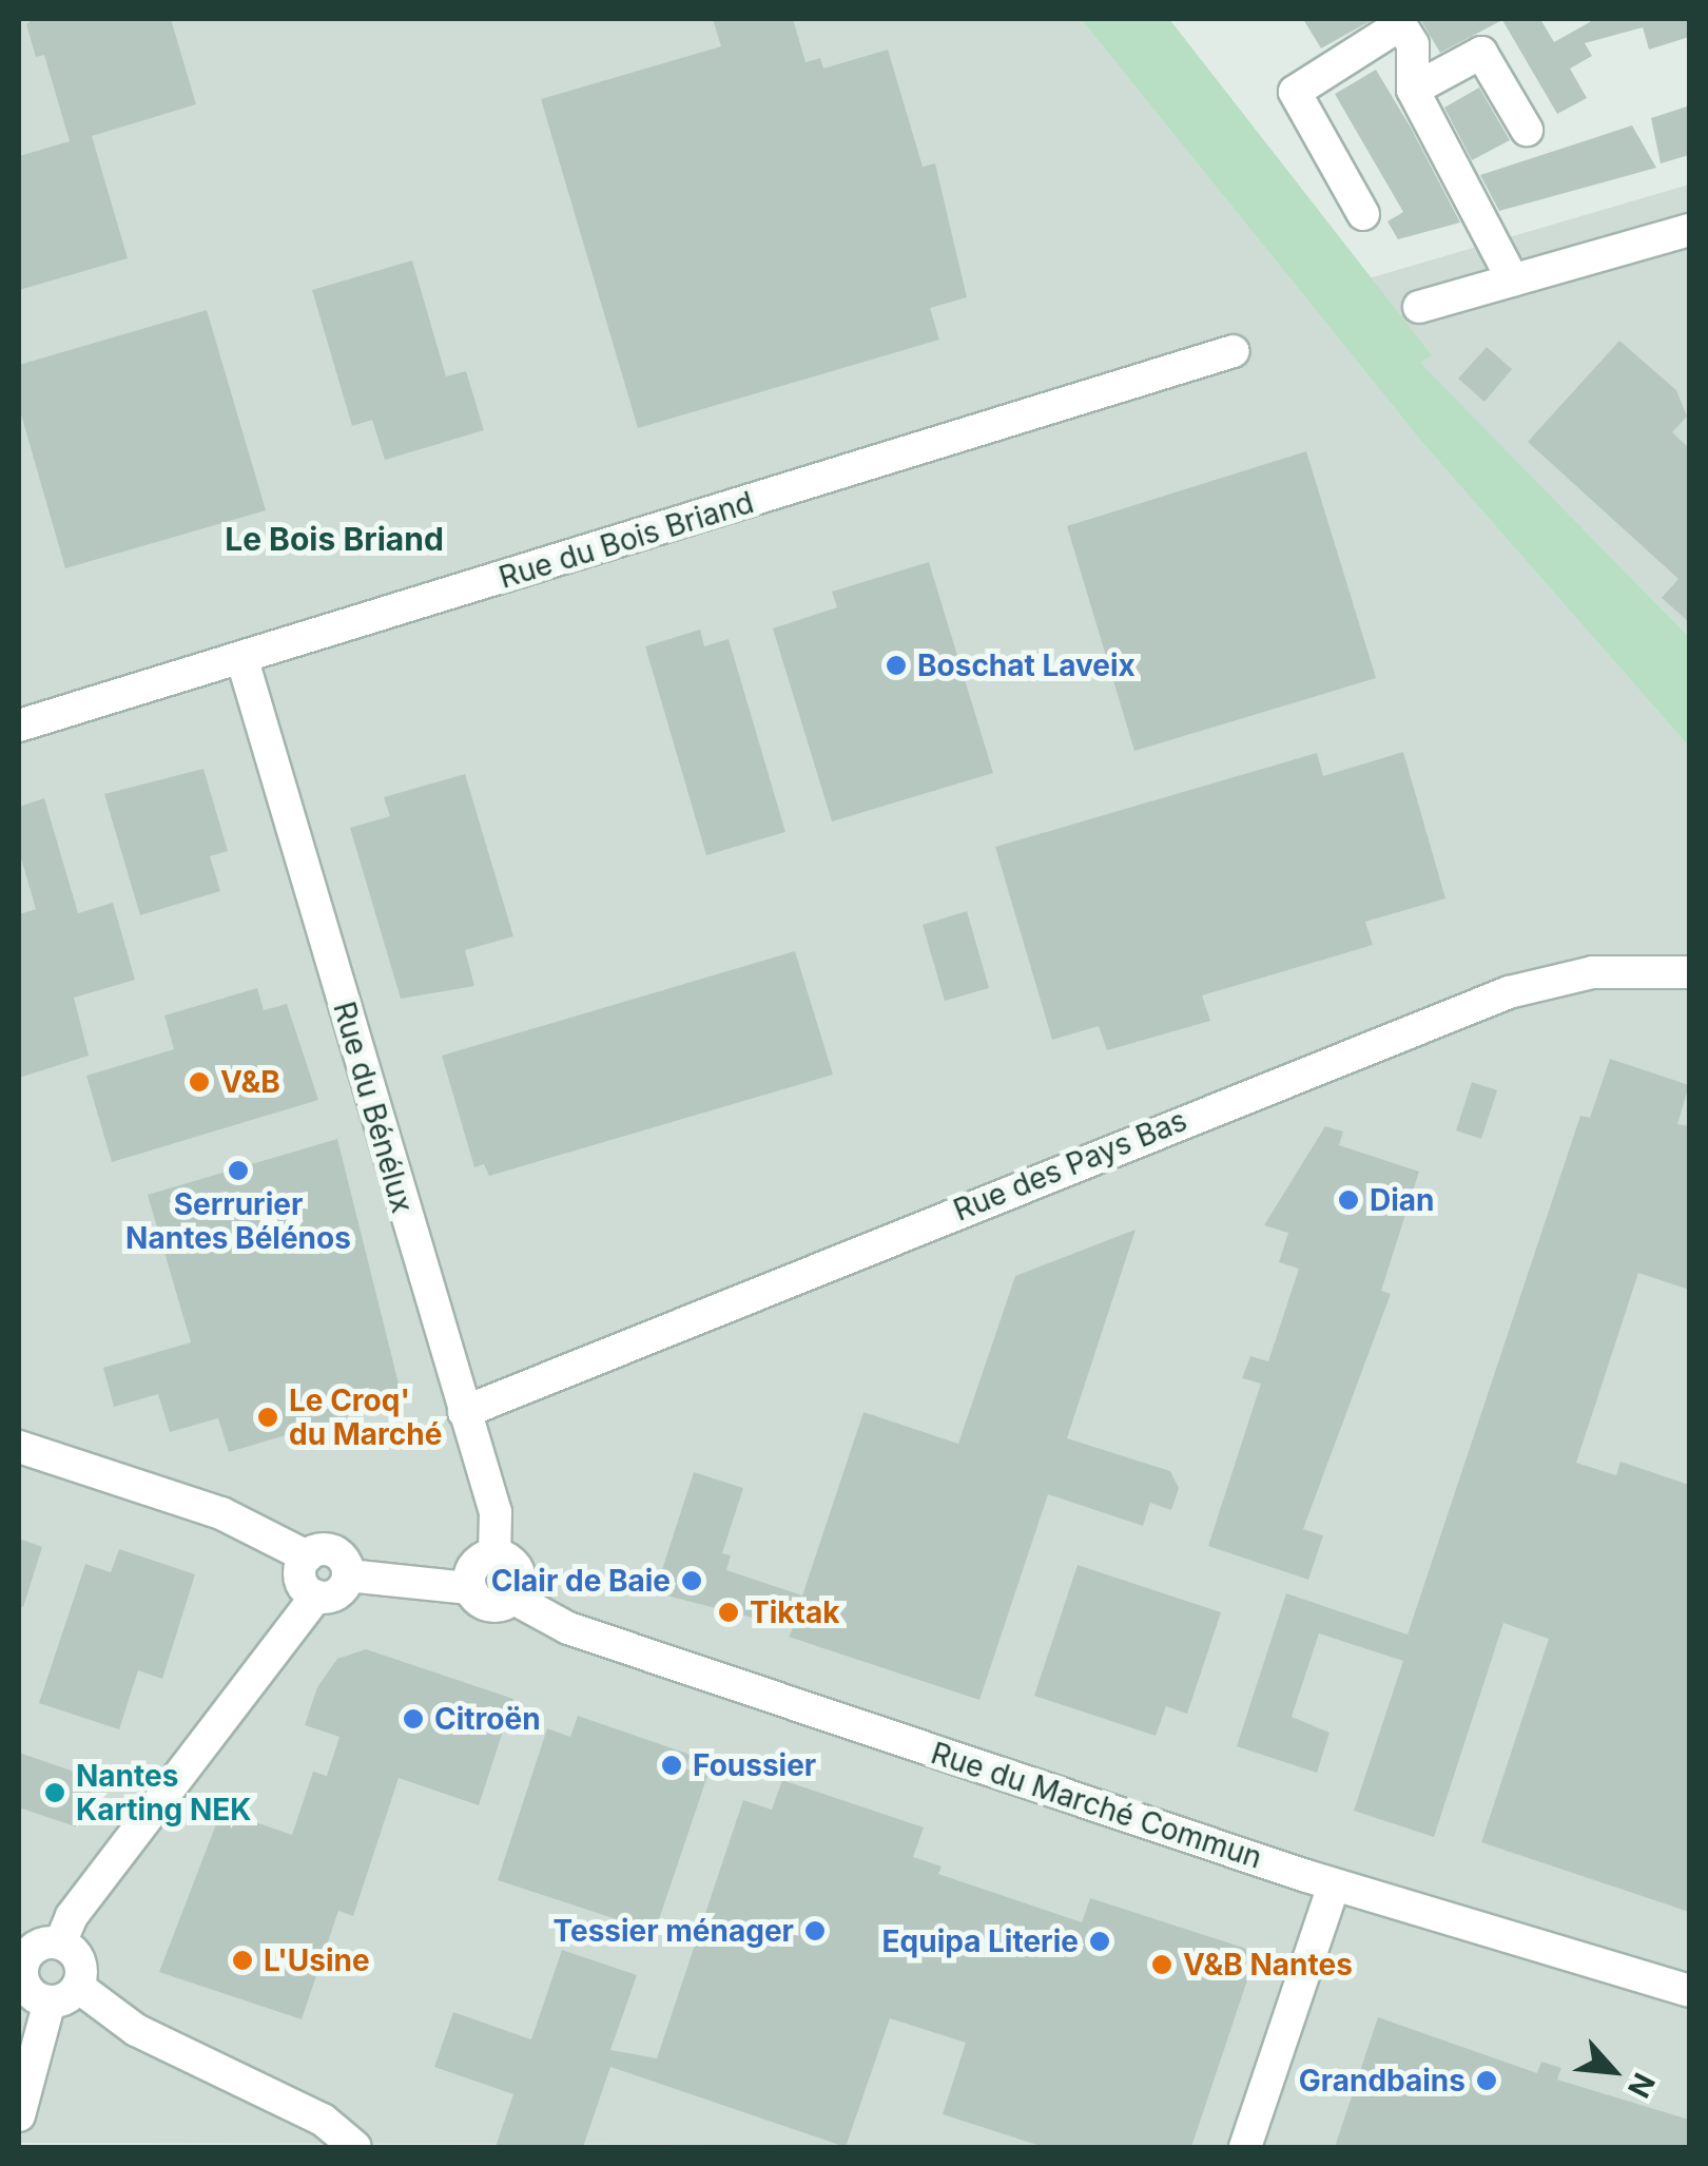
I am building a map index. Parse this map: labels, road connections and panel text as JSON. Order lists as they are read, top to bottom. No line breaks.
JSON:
{"streets":{"street":["Rue du Bois Briand","Rue du Bénélux","Rue des Pays Bas","Rue du Marché Commun"]},"crossings":[["Rue du Bois Briand","Rue du Bénélux"],["Rue du Bénélux","Rue des Pays Bas"],["Rue du Bénélux","Rue du Marché Commun"]],"districts":["Le Bois Briand"],"places":["Boschat Laveix","V&B","Serrurier Nantes Bélénos","Dian","Le Croq' du Marché","Clair de Baie","Tiktak","Citroën","Foussier","Nantes Karting NEK","Tessier ménager","Equipa Literie","L'Usine","V&B Nantes","Grandbains"],"north":"bottom right"}
